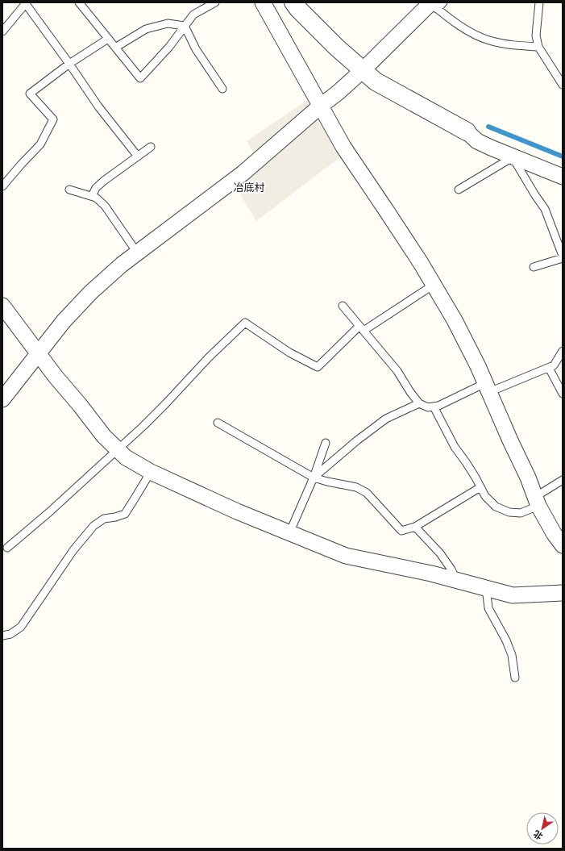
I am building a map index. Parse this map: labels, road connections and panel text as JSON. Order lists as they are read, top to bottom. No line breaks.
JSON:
{"districts":["冶底村"],"north":"bottom left"}
